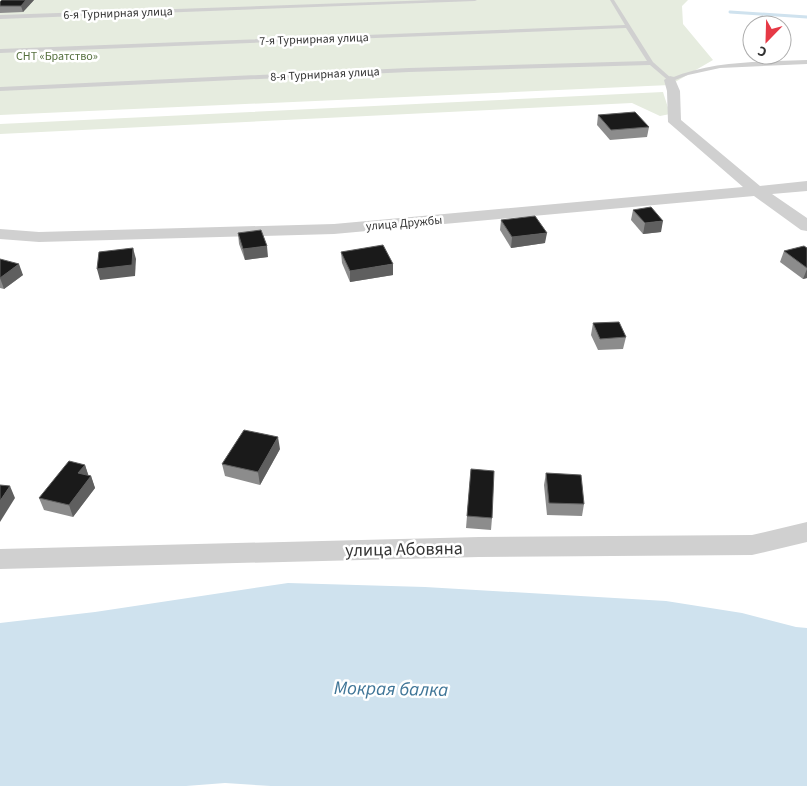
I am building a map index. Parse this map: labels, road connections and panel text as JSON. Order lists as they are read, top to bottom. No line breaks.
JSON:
{"streets":{"street":["улица Дружбы","улица Абовяна"],"lane":["6-я Турнирная улица","7-я Турнирная улица","8-я Турнирная улица"]},"water":["Мокрая балка"],"parks":["СНТ «Братство»"],"north":"bottom left"}
